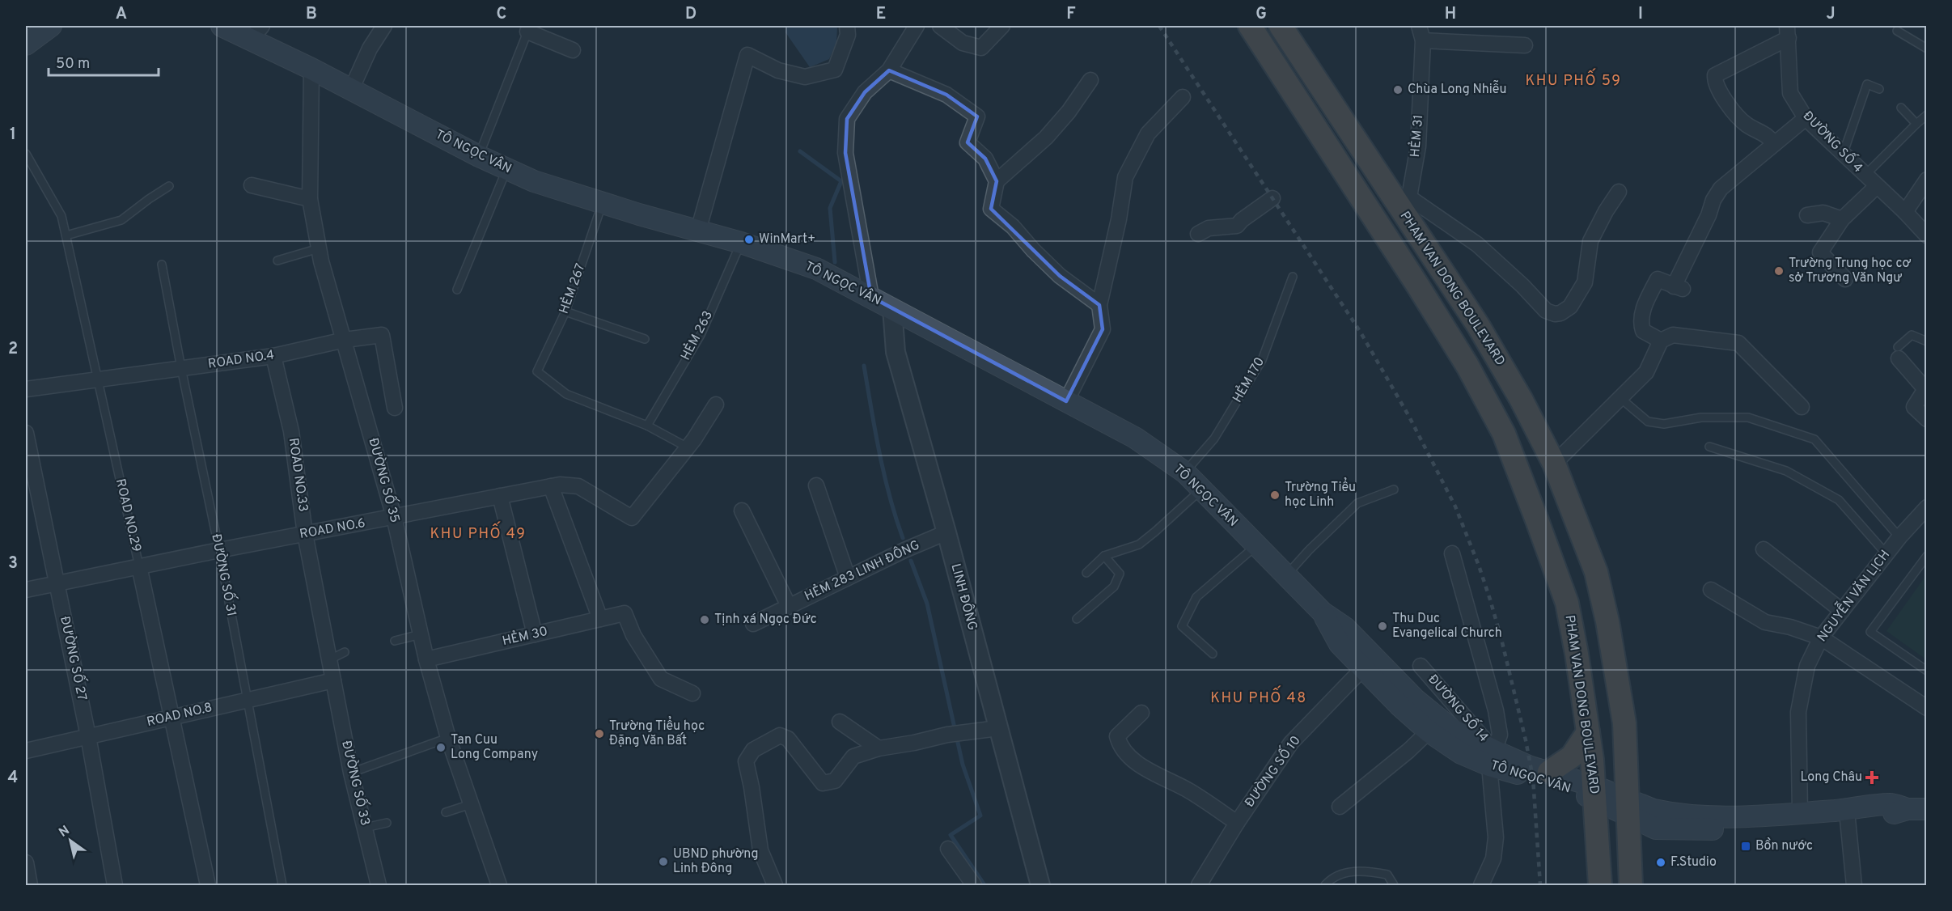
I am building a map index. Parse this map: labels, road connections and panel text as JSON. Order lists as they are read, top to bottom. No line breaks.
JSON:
{"streets":{"highway":["PHAM VAN DONG BOULEVARD"],"main road":["TÔ NGỌC VÂN"],"street":["HẺM 31","ĐƯỜNG SỐ 4","ROAD NO.4","ROAD NO.33","ĐƯỜNG SỐ 35","ROAD NO.29","ROAD NO.6","HẺM 283 LINH ĐÔNG","NGUYỄN VĂN LỊCH","LINH ĐÔNG","HẺM 30","ĐƯỜNG SỐ 27","ĐƯỜNG SỐ 14","ROAD NO.8","ĐƯỜNG SỐ 10","ĐƯỜNG SỐ 33"],"lane":["HẺM 267","HẺM 263","HẺM 170","ĐƯỜNG SỐ 31"]},"crossings":[["HẺM 31","PHAM VAN DONG BOULEVARD"],["TÔ NGỌC VÂN","HẺM 267"],["TÔ NGỌC VÂN","PHAM VAN DONG BOULEVARD"],["TÔ NGỌC VÂN","HẺM 263"],["TÔ NGỌC VÂN","HẺM 170"],["TÔ NGỌC VÂN","ĐƯỜNG SỐ 35"],["TÔ NGỌC VÂN","NGUYỄN VĂN LỊCH"],["TÔ NGỌC VÂN","LINH ĐÔNG"],["TÔ NGỌC VÂN","ĐƯỜNG SỐ 14"],["TÔ NGỌC VÂN","ĐƯỜNG SỐ 10"],["HẺM 267","HẺM 263"],["ROAD NO.4","ROAD NO.33"],["ROAD NO.4","ĐƯỜNG SỐ 35"],["ROAD NO.4","ROAD NO.29"],["ROAD NO.4","ĐƯỜNG SỐ 31"],["ROAD NO.33","ROAD NO.6"],["ROAD NO.33","ROAD NO.8"],["ROAD NO.33","ĐƯỜNG SỐ 33"],["ĐƯỜNG SỐ 35","ROAD NO.6"],["ĐƯỜNG SỐ 35","HẺM 30"],["ROAD NO.29","ROAD NO.6"],["ROAD NO.29","ROAD NO.8"],["ROAD NO.6","ĐƯỜNG SỐ 31"],["ROAD NO.6","ĐƯỜNG SỐ 27"],["HẺM 283 LINH ĐÔNG","LINH ĐÔNG"],["ĐƯỜNG SỐ 31","ROAD NO.8"],["ĐƯỜNG SỐ 27","ROAD NO.8"],["ROAD NO.8","ĐƯỜNG SỐ 33"]],"districts":["KHU PHỐ 59","KHU PHỐ 49","KHU PHỐ 48"],"places":{"other":["Chùa Long Nhiễu","WinMart+","Trường Trung học cơ sở Trương Văn Ngư","Trường Tiểu học Linh","Tịnh xá Ngọc Đức","Thu Duc Evangelical Church","Trường Tiểu học Đặng Văn Bất","Tan Cuu Long Company","UBND phường Linh Đông","F.Studio"],"health":["Long Châu"],"transit":["Bồn nước"]},"scale_bar":"50 m","north":"top left","grid":{"columns":["A","B","C","D","E","F","G","H","I","J"],"rows":["1","2","3","4"]}}
